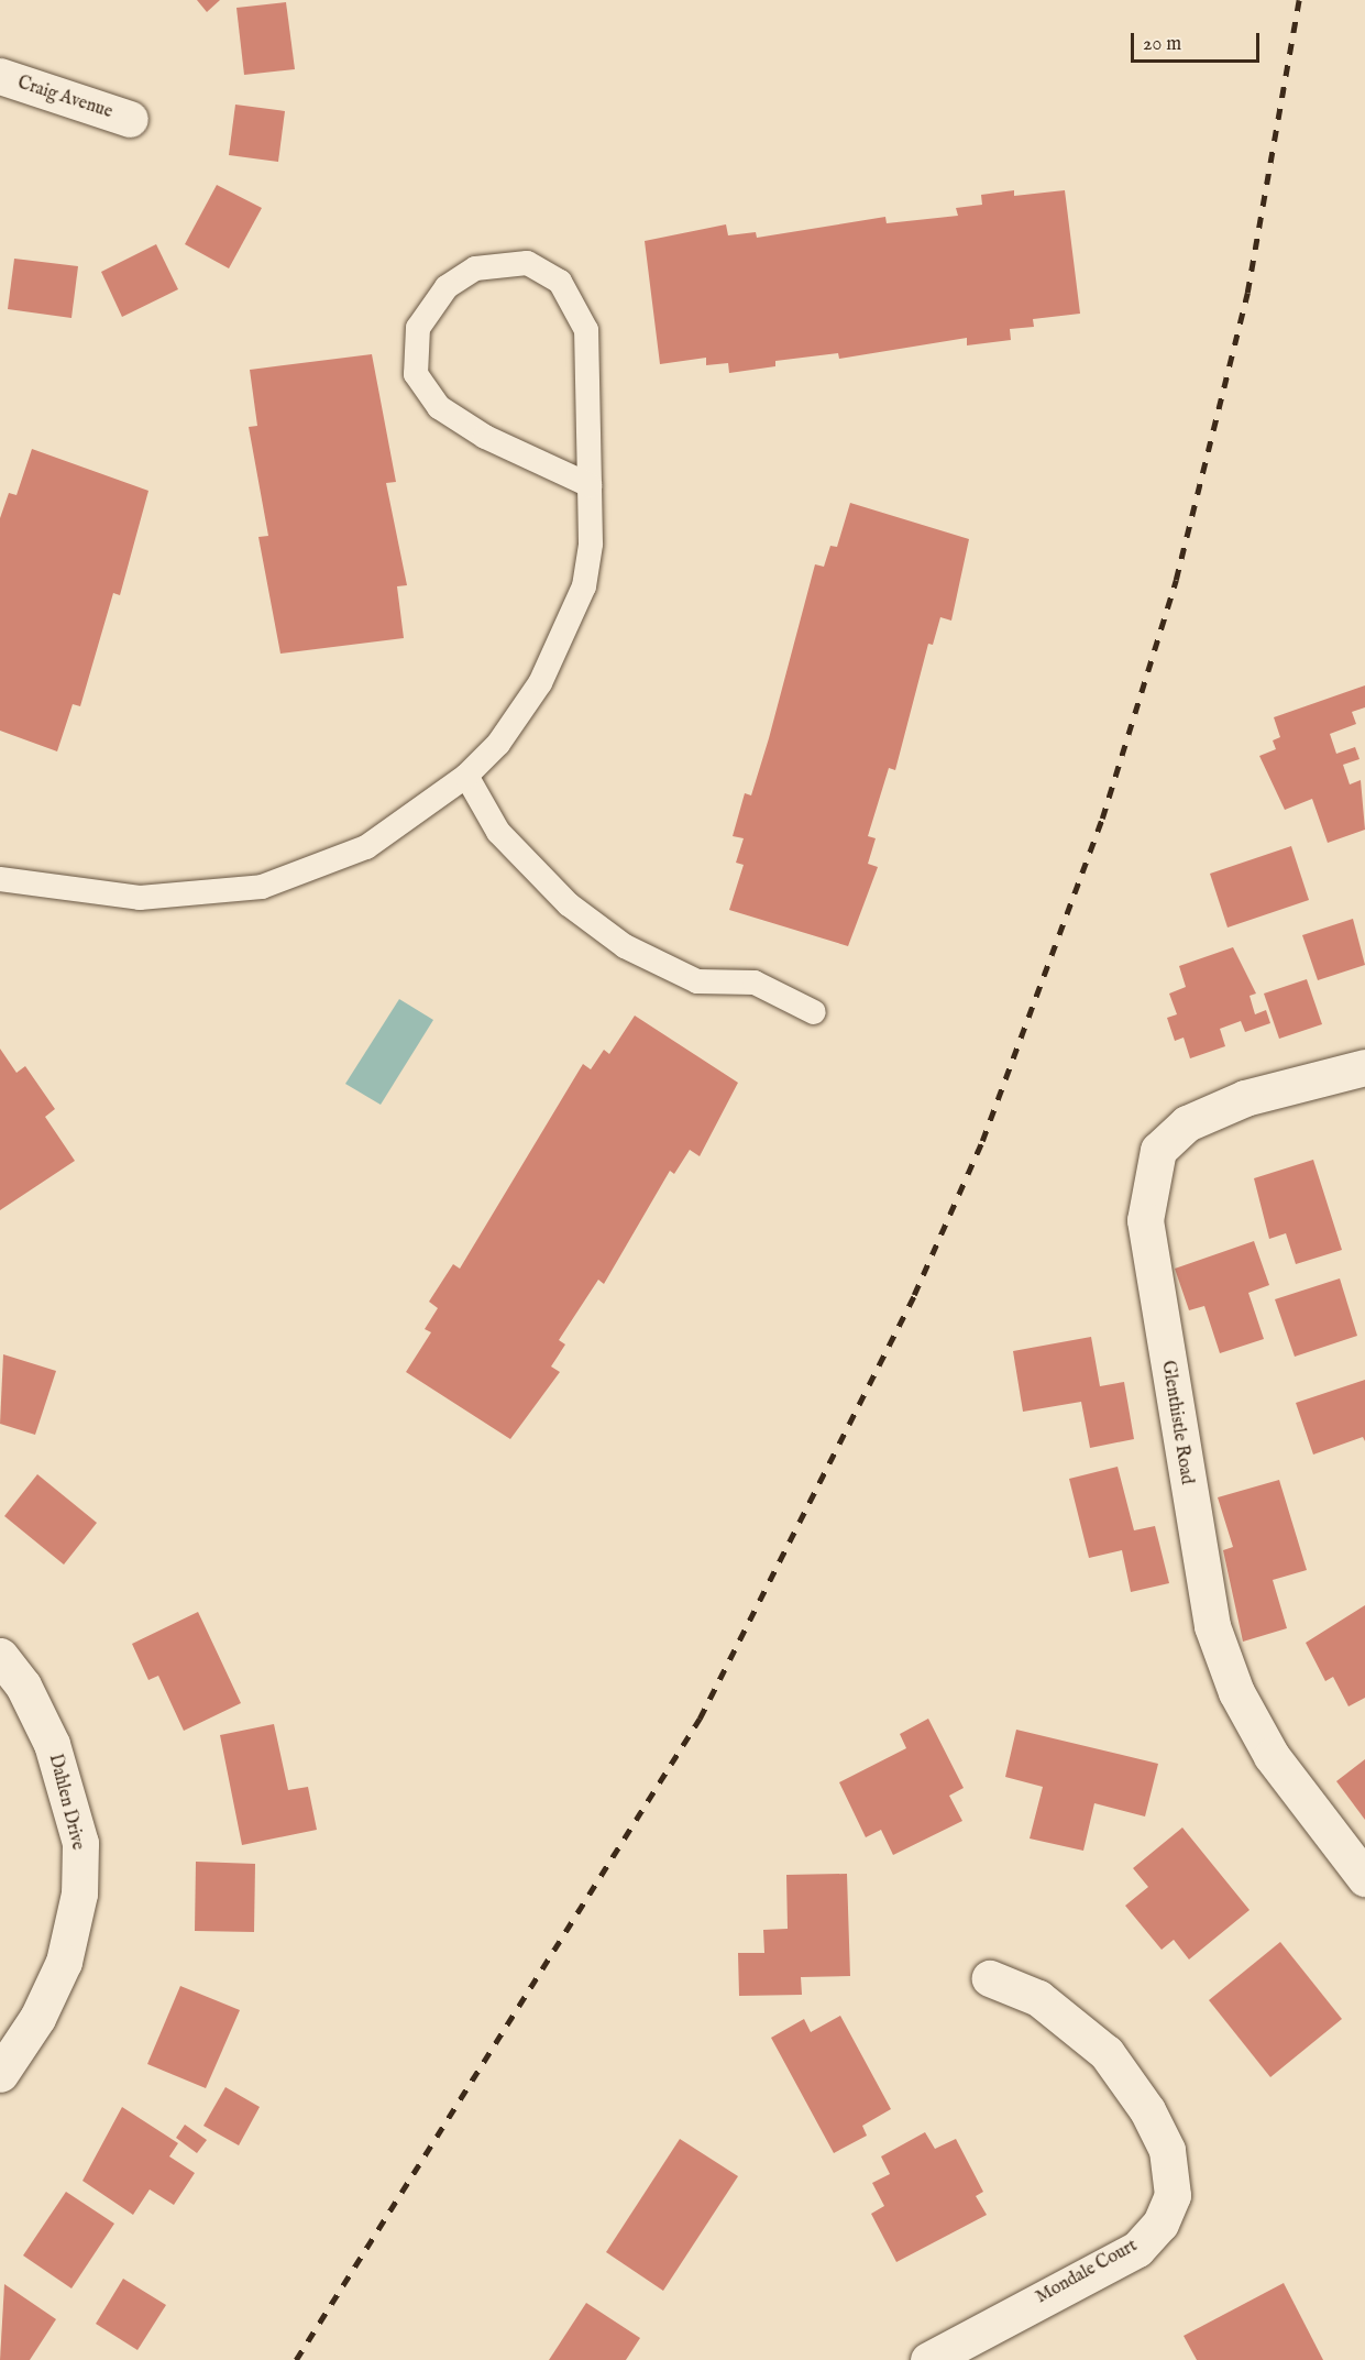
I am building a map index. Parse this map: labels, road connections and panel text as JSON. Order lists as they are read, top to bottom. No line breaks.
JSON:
{"streets":{"street":["Craig Avenue","Glenthistle Road","Dahlen Drive","Mondale Court"]},"scale_bar":"20 m"}
